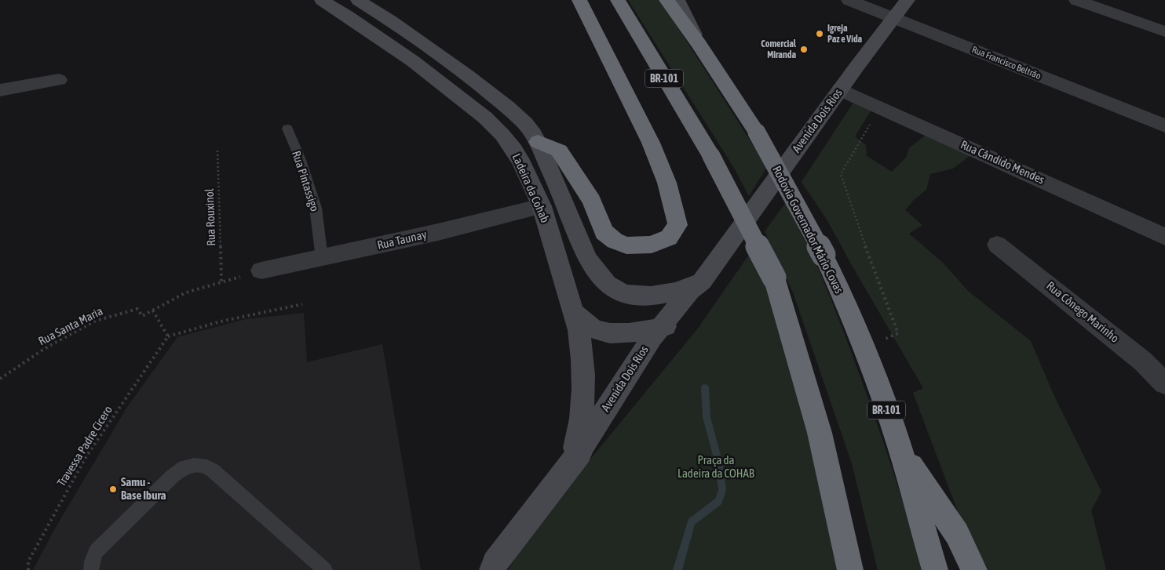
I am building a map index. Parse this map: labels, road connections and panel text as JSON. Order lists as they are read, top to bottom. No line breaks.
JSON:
{"streets":{"highway":["BR-101","Rodovia Governador Mário Covas"],"main road":["Avenida Dois Rios","Ladeira da Cohab"],"street":["Rua Francisco Beltrão","Rua Cândido Mendes","Rua Taunay","Rua Cônego Marinho"],"lane":["Rua Pintassigo"],"path":["Rua Rouxinol","Rua Santa Maria","Travessa Padre Cicero"]},"crossings":[["Rua Francisco Beltrão","Avenida Dois Rios"],["Avenida Dois Rios","Rua Cândido Mendes"],["Avenida Dois Rios","Ladeira da Cohab"],["Rua Pintassigo","Rua Taunay"],["Ladeira da Cohab","Rua Taunay"],["Rua Rouxinol","Rua Santa Maria"],["Rua Taunay","Rua Santa Maria"]],"parks":["Praça da Ladeira da COHAB"],"places":["Igreja Paz e Vida","Comercial Miranda","Samu - Base Ibura"]}
